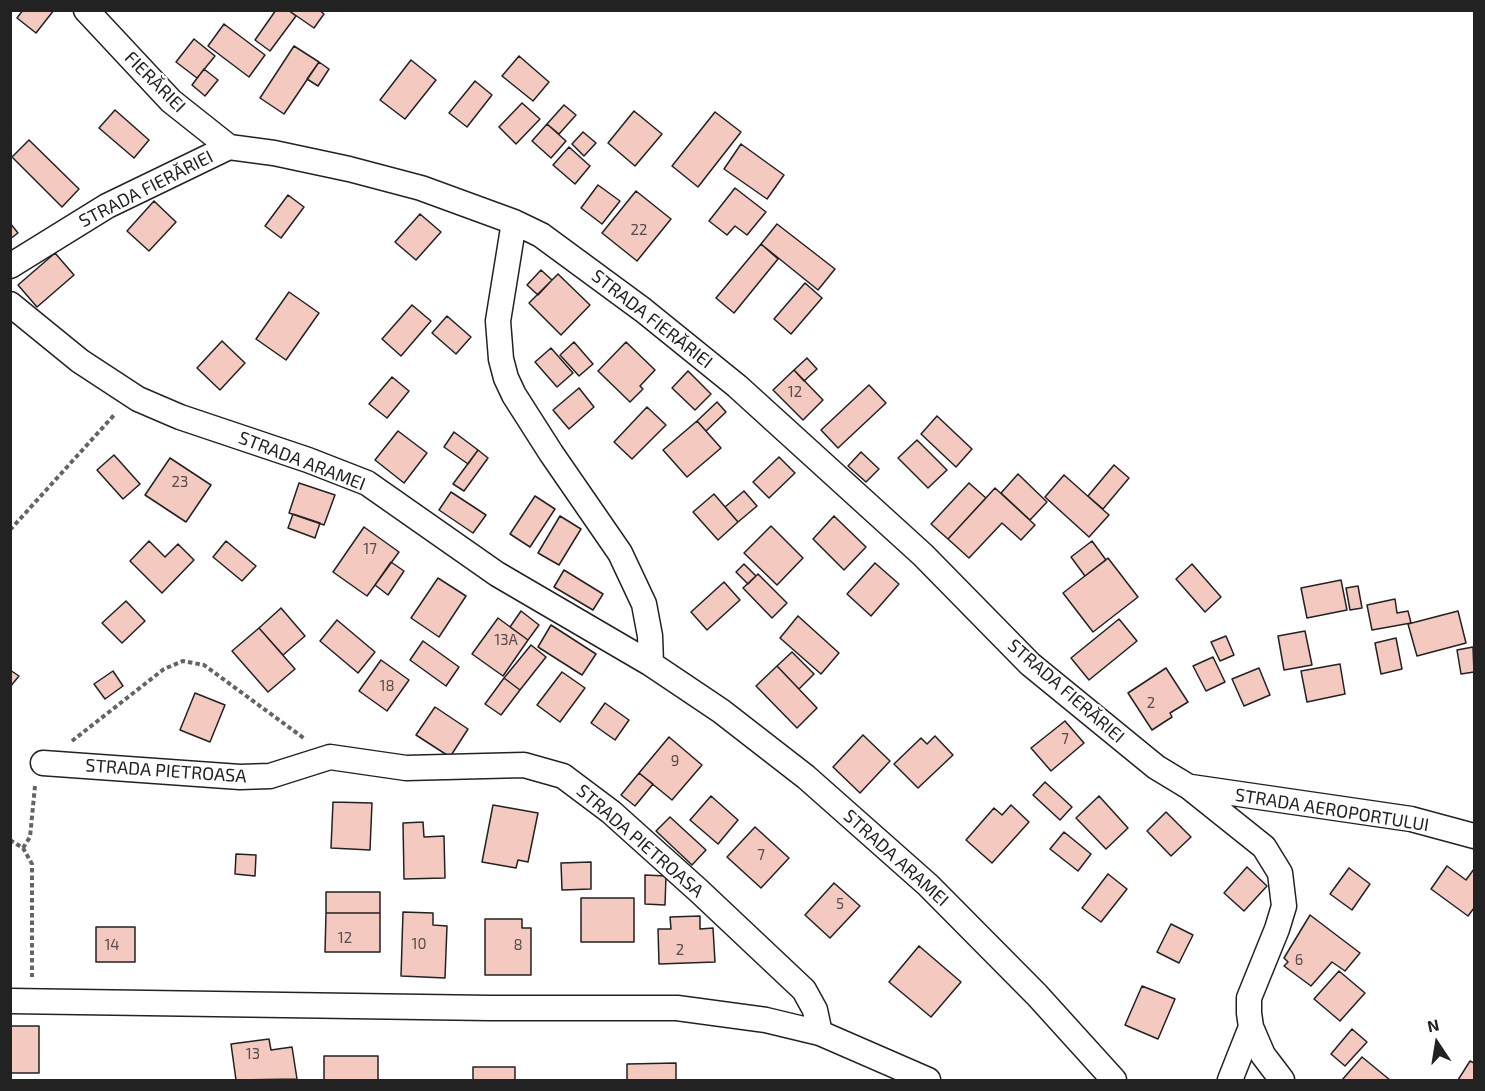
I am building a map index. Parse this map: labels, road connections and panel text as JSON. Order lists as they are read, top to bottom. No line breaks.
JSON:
{"streets":{"street":["FIERĂRIEI","STRADA FIERĂRIEI","STRADA ARAMEI","STRADA PIETROASA","STRADA AEROPORTULUI"]},"crossings":[["FIERĂRIEI","STRADA FIERĂRIEI"],["STRADA FIERĂRIEI","STRADA AEROPORTULUI"]],"house_numbers":["22","12","23","17","13A","18","2","7","9","7","5","12","10","14","8","2","6","13"],"north":"top"}
